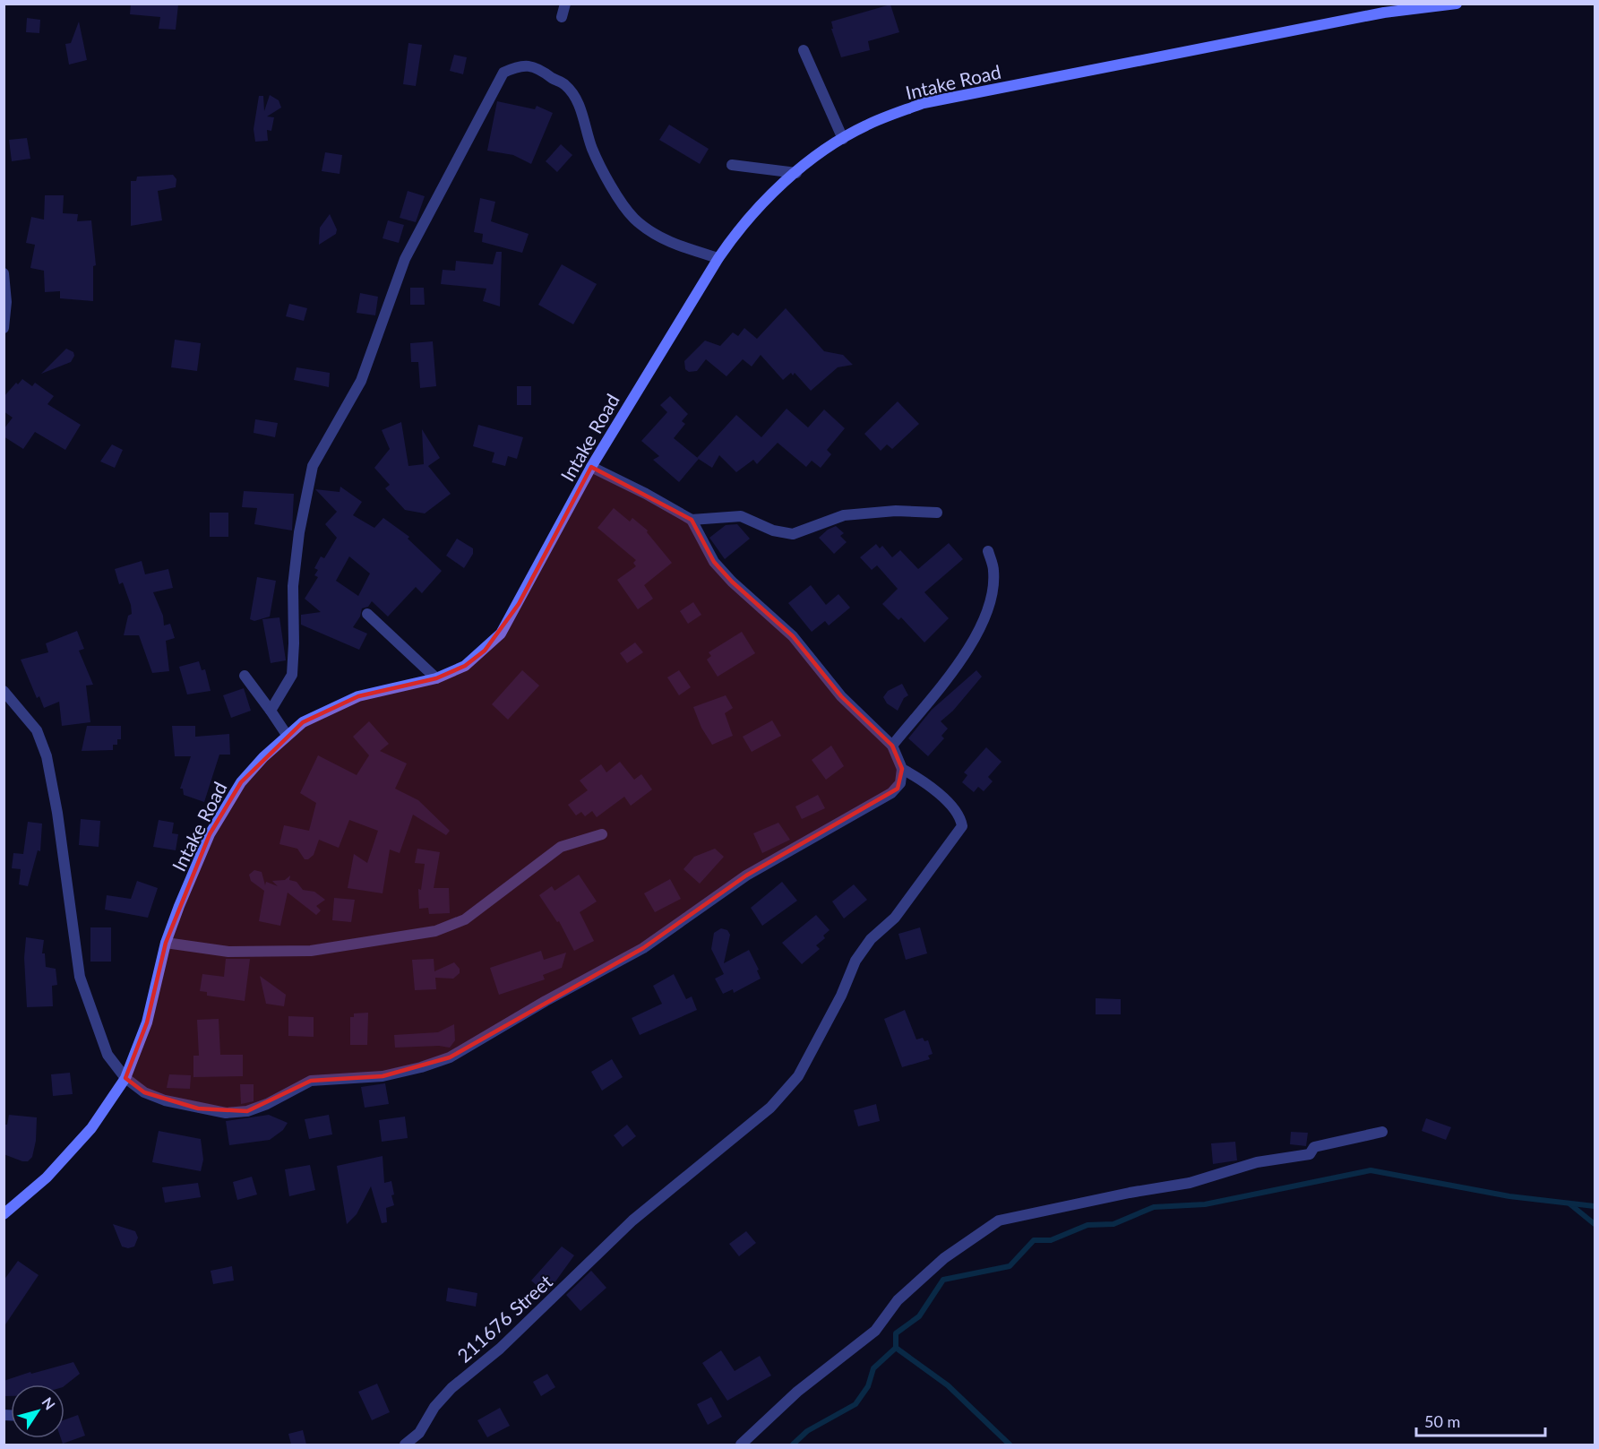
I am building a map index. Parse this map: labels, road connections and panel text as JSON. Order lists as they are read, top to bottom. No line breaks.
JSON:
{"streets":{"street":["Intake Road","211676 Street"]},"scale_bar":"50 m","north":"top right"}
